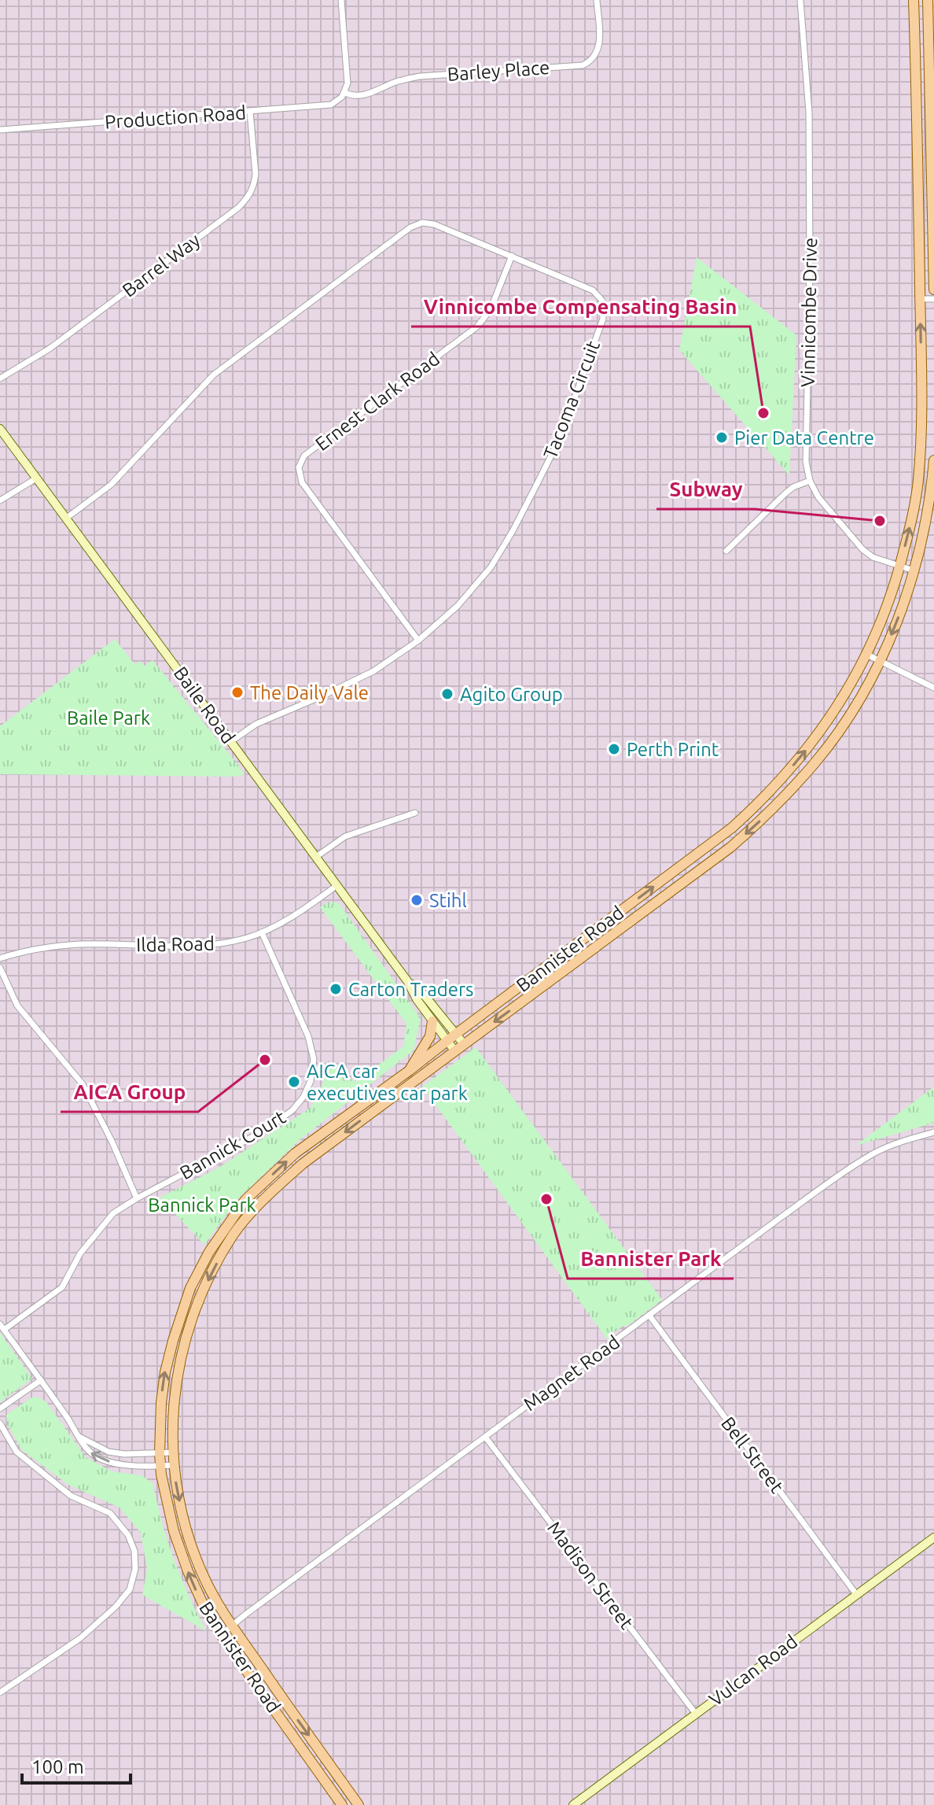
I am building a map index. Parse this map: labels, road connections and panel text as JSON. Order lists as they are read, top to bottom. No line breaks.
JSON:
{"streets":{"main road":["Bannister Road"],"street":["Barley Place","Production Road","Barrel Way","Vinnicombe Drive","Tacoma Circuit","Ernest Clark Road","Baile Road","Ilda Road","Bannick Court","Magnet Road","Bell Street","Madison Street","Vulcan Road"]},"crossings":[["Barley Place","Production Road"],["Production Road","Barrel Way"],["Vinnicombe Drive","Bannister Road"],["Tacoma Circuit","Ernest Clark Road"],["Tacoma Circuit","Baile Road"],["Baile Road","Ilda Road"],["Baile Road","Bannister Road"],["Ilda Road","Bannick Court"],["Bannister Road","Magnet Road"],["Magnet Road","Bell Street"],["Magnet Road","Madison Street"],["Bell Street","Vulcan Road"],["Madison Street","Vulcan Road"]],"parks":["Baile Park","Bannick Park"],"places":["Vinnicombe Compensating Basin","Pier Data Centre","Subway","The Daily Vale","Agito Group","Perth Print","Stihl","Carton Traders","AICA Group","AICA car executives car park","Bannister Park"],"scale_bar":"100 m"}
